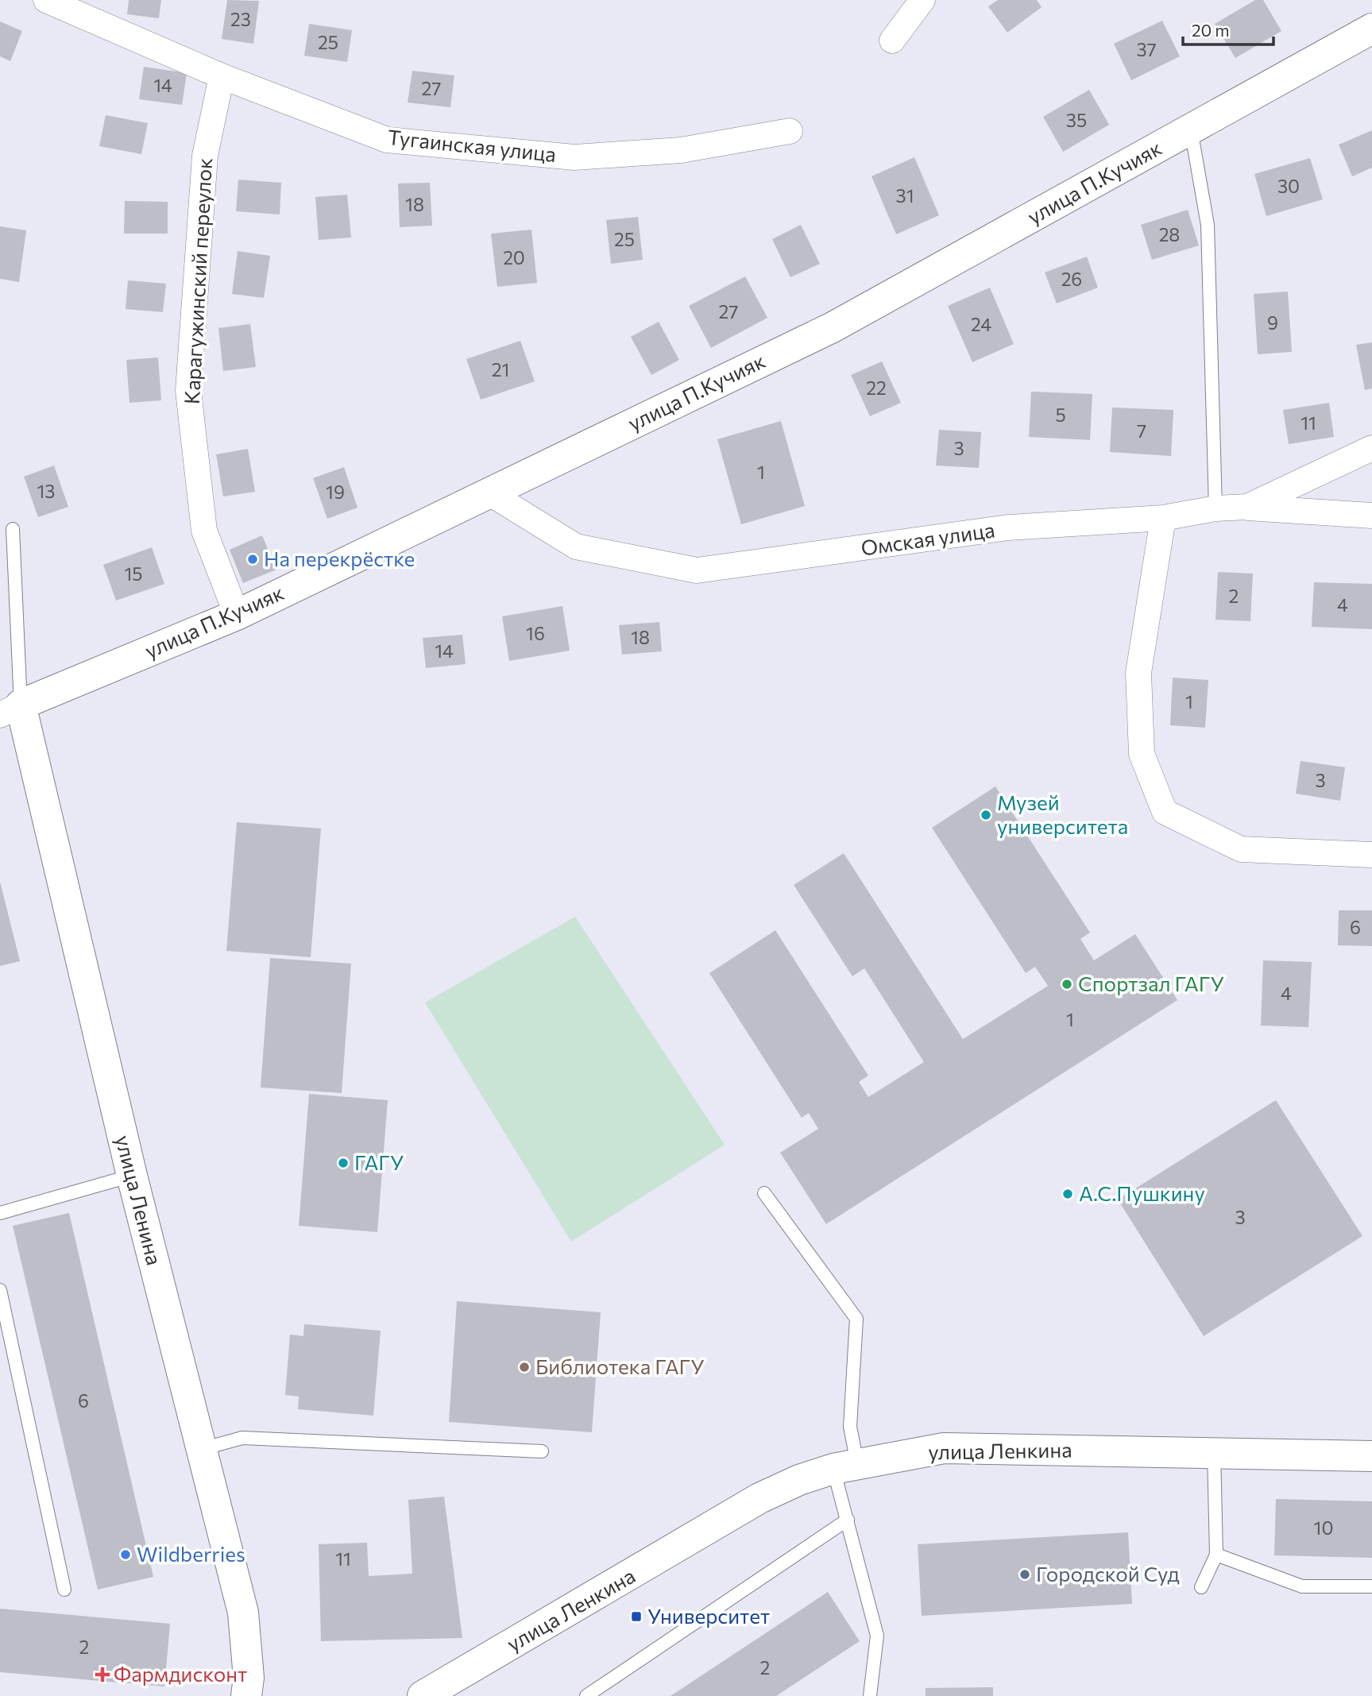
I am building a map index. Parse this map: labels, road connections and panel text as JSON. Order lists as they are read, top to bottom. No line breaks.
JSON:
{"streets":{"street":["Тугаинская улица","улица П.Кучияк","Карагужинский переулок","Омская улица","улица Ленина","улица Ленкина"]},"crossings":[["Тугаинская улица","Карагужинский переулок"],["улица П.Кучияк","Карагужинский переулок"],["улица П.Кучияк","Омская улица"],["улица П.Кучияк","улица Ленина"]],"places":{"other":["На перекрёстке","Музей университета","Спортзал ГАГУ","ГАГУ","А.С.Пушкину","Библиотека ГАГУ","Wildberries","Городской Суд"],"transit":["Университет"],"health":["Фармдисконт"]},"house_numbers":["23","25","37","14","27","35","30","31","18","28","25","20","26","27","9","24","21","22","5","11","7","3","1","13","19","15","2","4","16","18","14","1","3","6","4","1","3","6","10","11","2","2"],"scale_bar":"20 m"}
